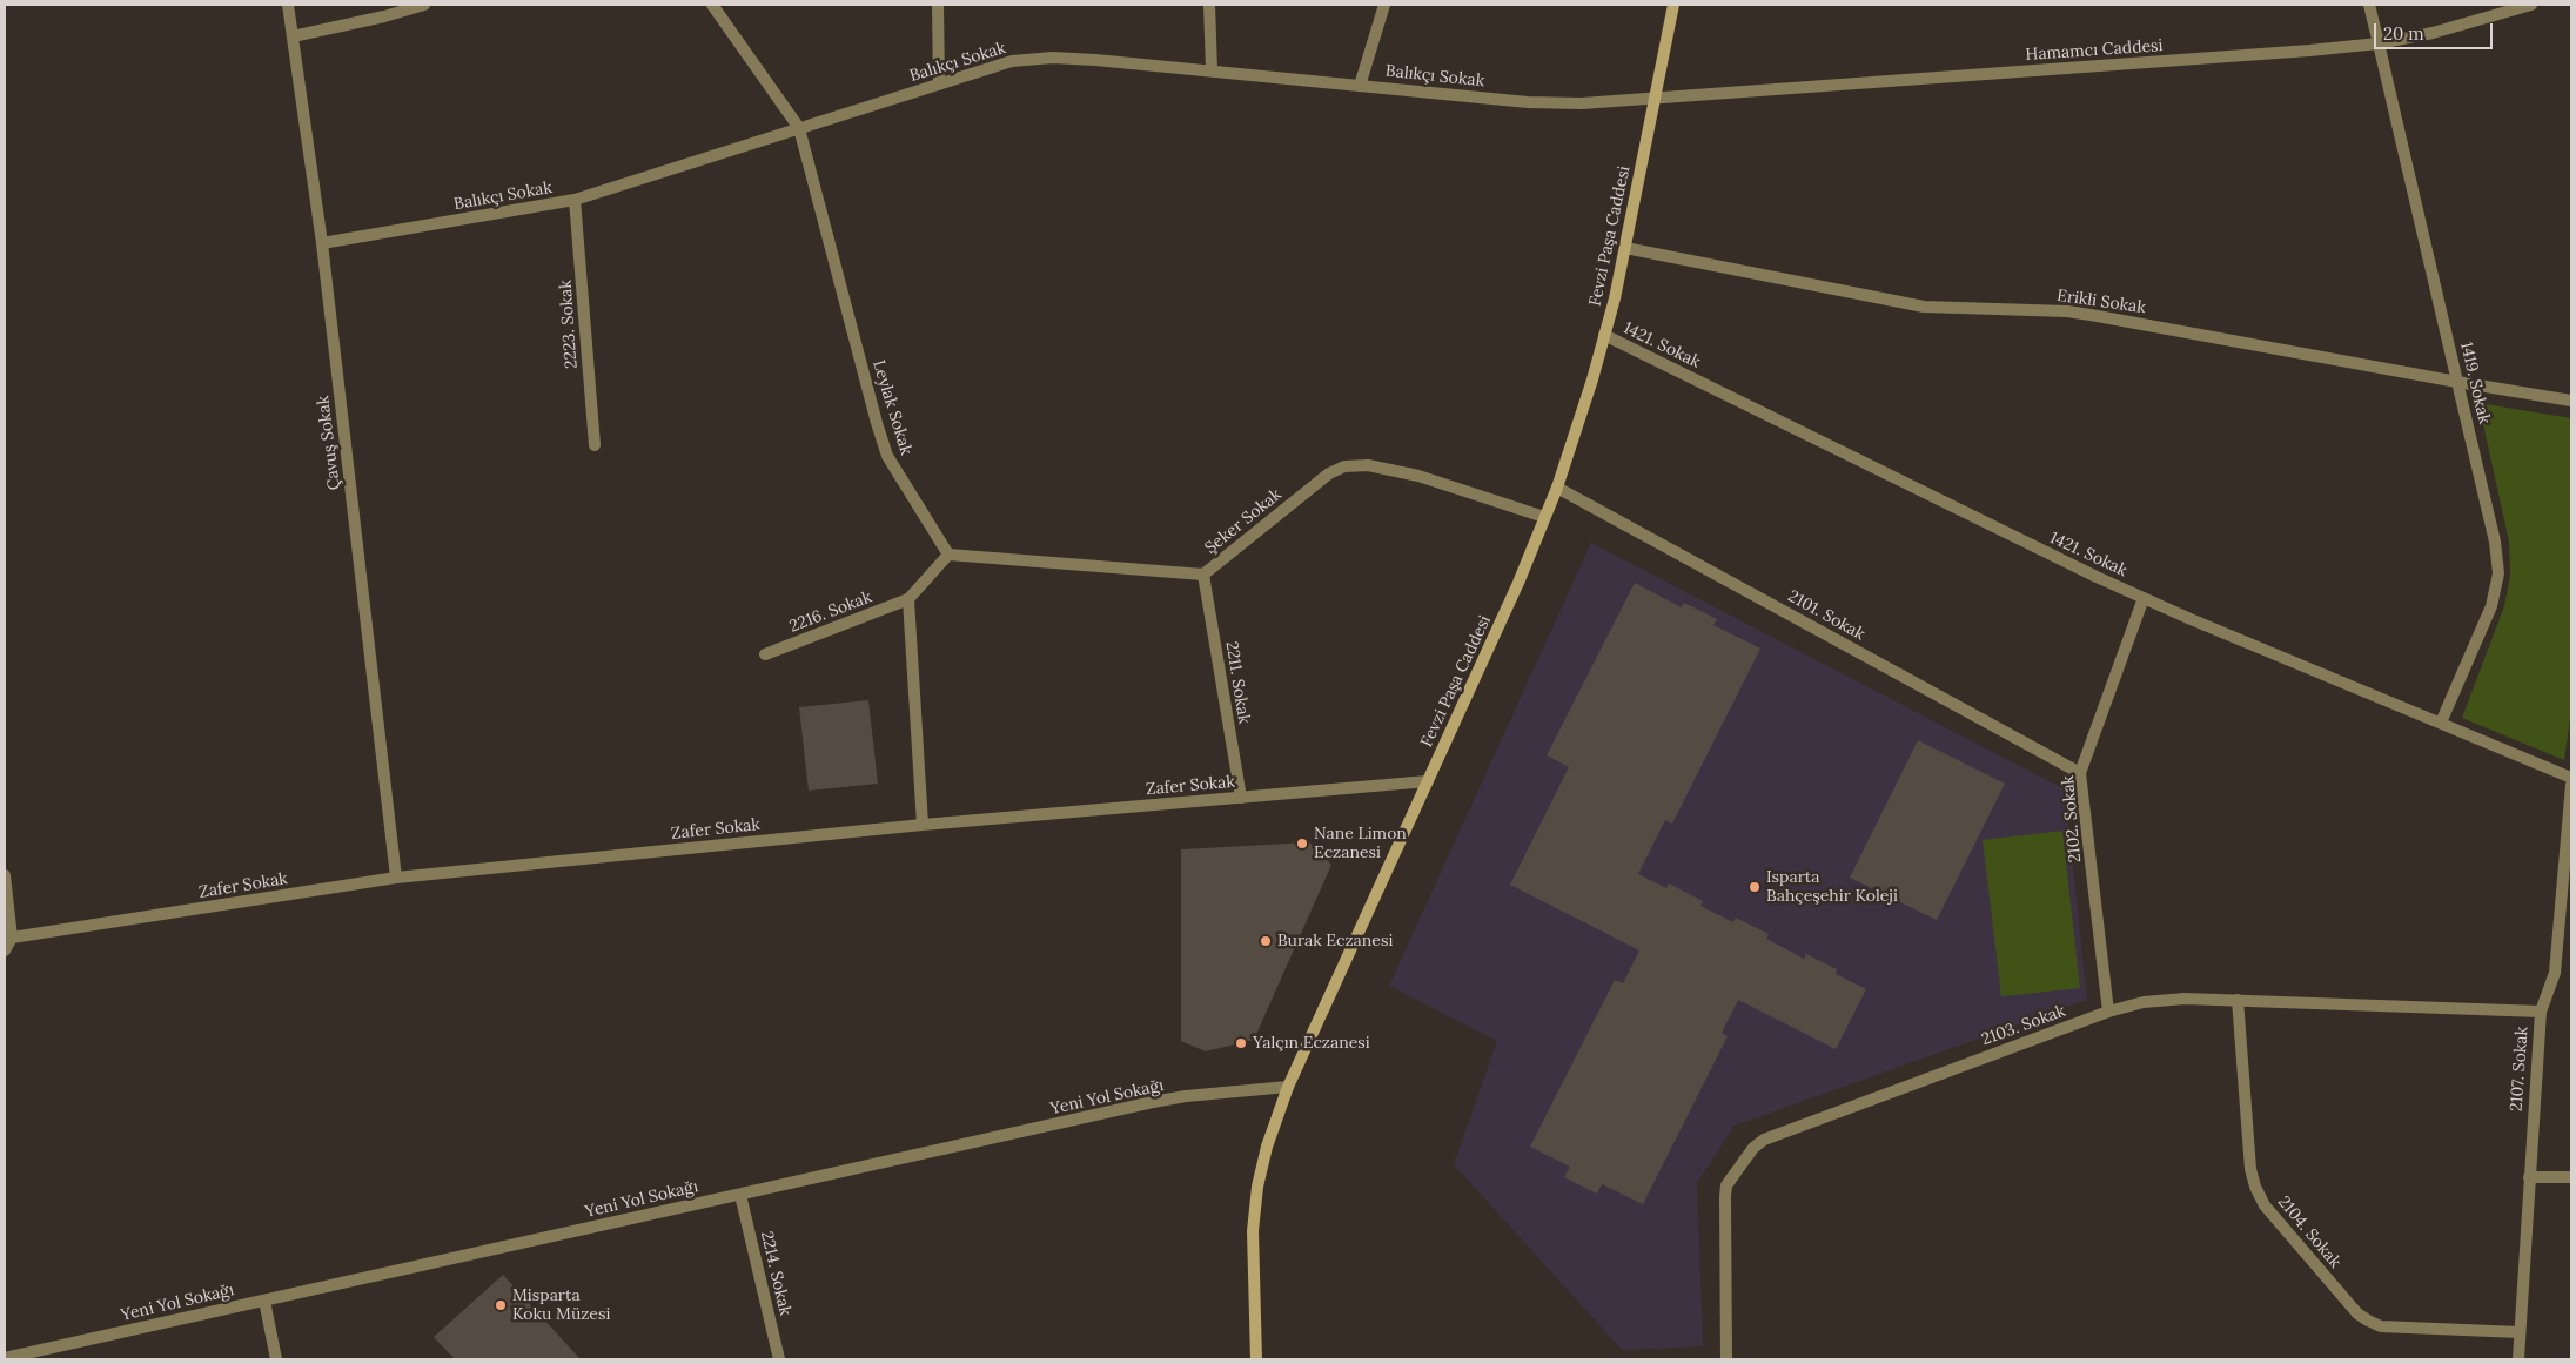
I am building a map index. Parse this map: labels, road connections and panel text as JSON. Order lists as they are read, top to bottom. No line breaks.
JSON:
{"streets":{"street":["Hamamcı Caddesi","Balıkçı Sokak","Fevzi Paşa Caddesi","Erikli Sokak","2223. Sokak","1421. Sokak","1419. Sokak","Leylak Sokak","Çavuş Sokak","Şeker Sokak","2216. Sokak","2101. Sokak","2211. Sokak","Zafer Sokak","2102. Sokak","2103. Sokak","2107. Sokak","Yeni Yol Sokağı","2104. Sokak","2214. Sokak"]},"crossings":[["Hamamcı Caddesi","Balıkçı Sokak"],["Hamamcı Caddesi","Fevzi Paşa Caddesi"],["Hamamcı Caddesi","1419. Sokak"],["Balıkçı Sokak","Fevzi Paşa Caddesi"],["Balıkçı Sokak","2223. Sokak"],["Balıkçı Sokak","Leylak Sokak"],["Balıkçı Sokak","Çavuş Sokak"],["Fevzi Paşa Caddesi","Erikli Sokak"],["Fevzi Paşa Caddesi","1421. Sokak"],["Fevzi Paşa Caddesi","Şeker Sokak"],["Fevzi Paşa Caddesi","2101. Sokak"],["Fevzi Paşa Caddesi","Zafer Sokak"],["Fevzi Paşa Caddesi","Yeni Yol Sokağı"],["Erikli Sokak","1419. Sokak"],["1421. Sokak","1419. Sokak"],["1421. Sokak","2102. Sokak"],["Leylak Sokak","Şeker Sokak"],["Çavuş Sokak","Zafer Sokak"],["Şeker Sokak","2211. Sokak"],["2101. Sokak","2102. Sokak"],["2211. Sokak","Zafer Sokak"],["2102. Sokak","2103. Sokak"],["2103. Sokak","2107. Sokak"],["2103. Sokak","2104. Sokak"],["2107. Sokak","2104. Sokak"],["Yeni Yol Sokağı","2214. Sokak"]],"places":["Nane Limon Eczanesi","Isparta Bahçeşehir Koleji","Burak Eczanesi","Yalçın Eczanesi","Misparta Koku Müzesi"],"scale_bar":"20 m"}
